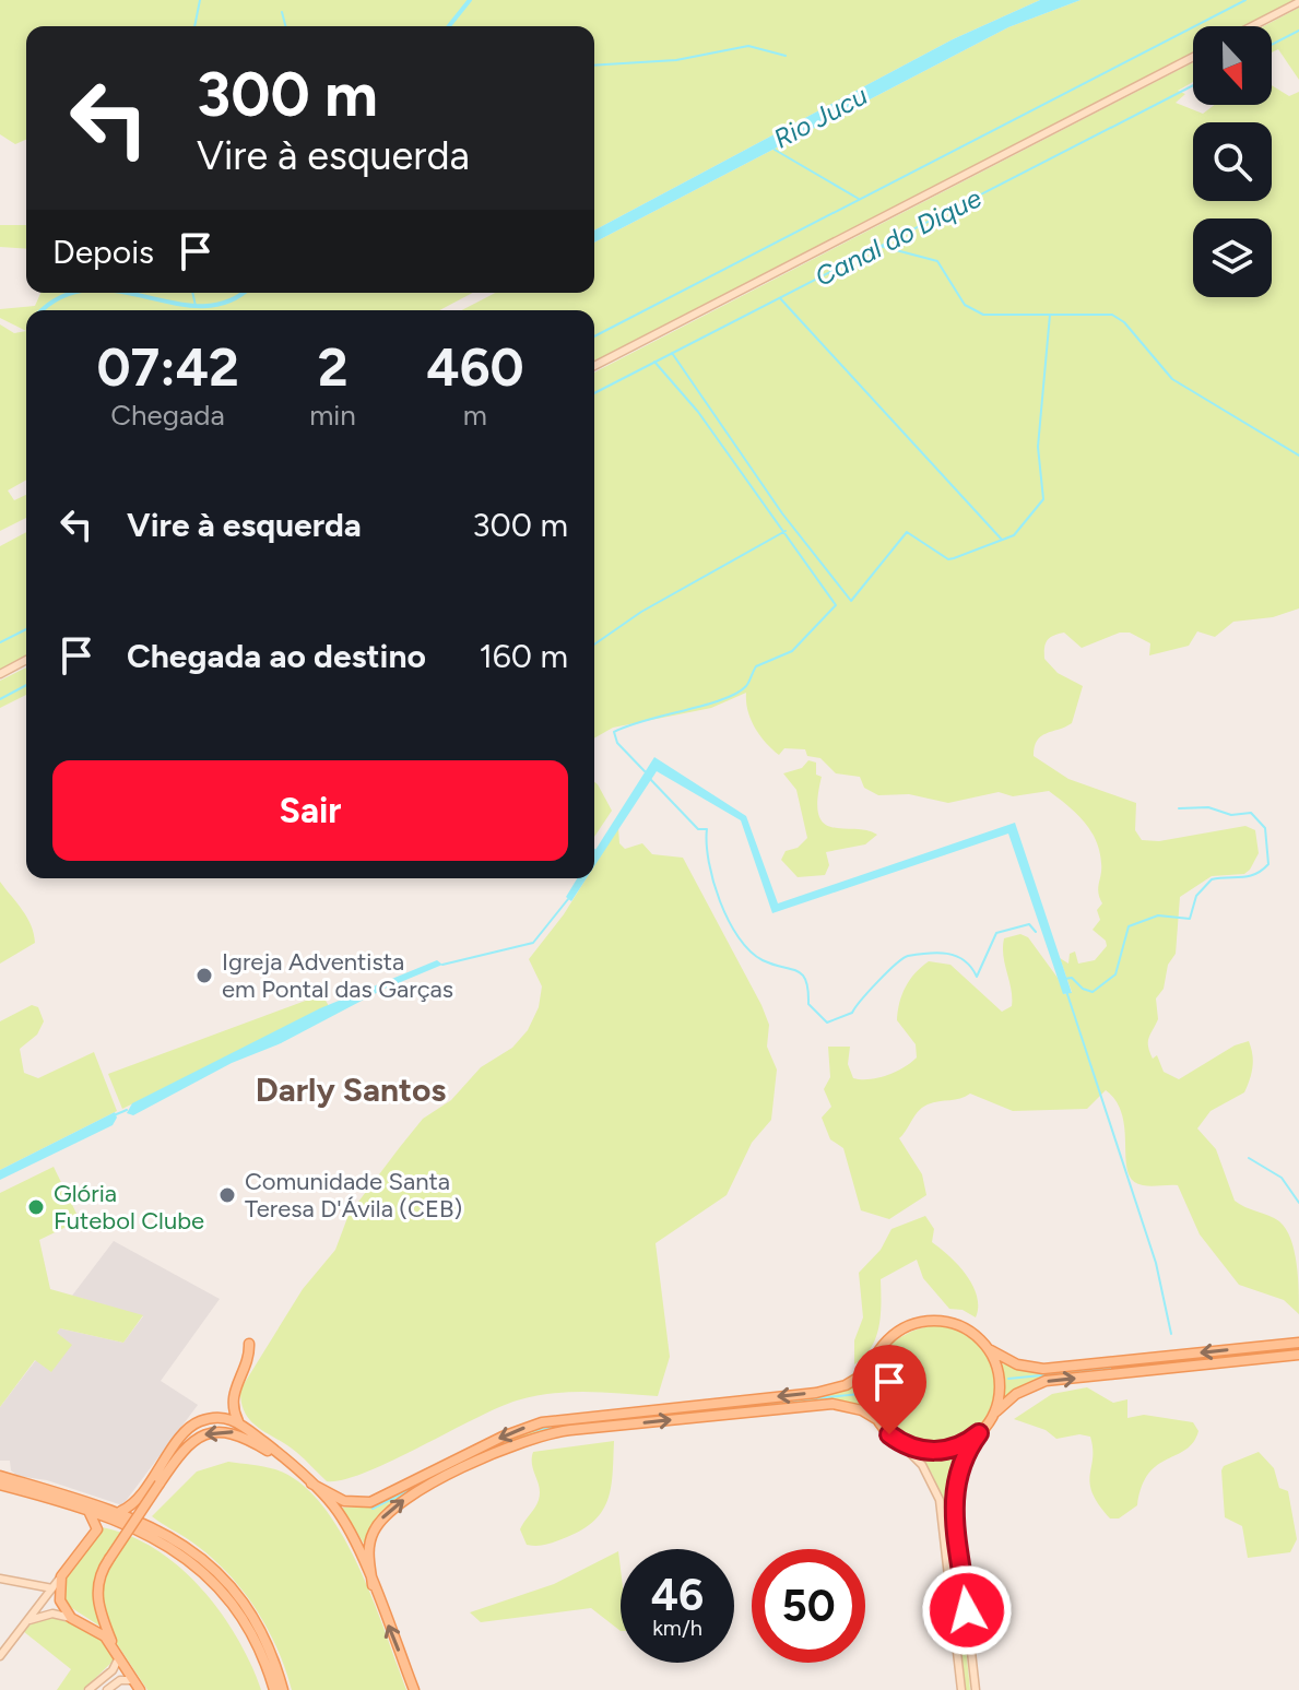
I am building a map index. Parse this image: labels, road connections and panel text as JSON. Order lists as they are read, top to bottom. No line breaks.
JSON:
{"districts":["Darly Santos"],"water":["Rio Jucu","Canal do Dique"],"places":["Igreja Adventista em Pontal das Garças","Comunidade Santa Teresa D'Ávila (CEB)","Glória Futebol Clube"],"north":"bottom","page":{"turn":["300 m","Vire à esquerda"],"then":"Depois","eta":["07:42","Chegada","2","min","460","m"],"list":[{"name":"Vire à esquerda","value":"300 m"},{"name":"Chegada ao destino","value":"160 m"}],"buttons":"Sair","speed":"46 km/h","limit":"50"}}
